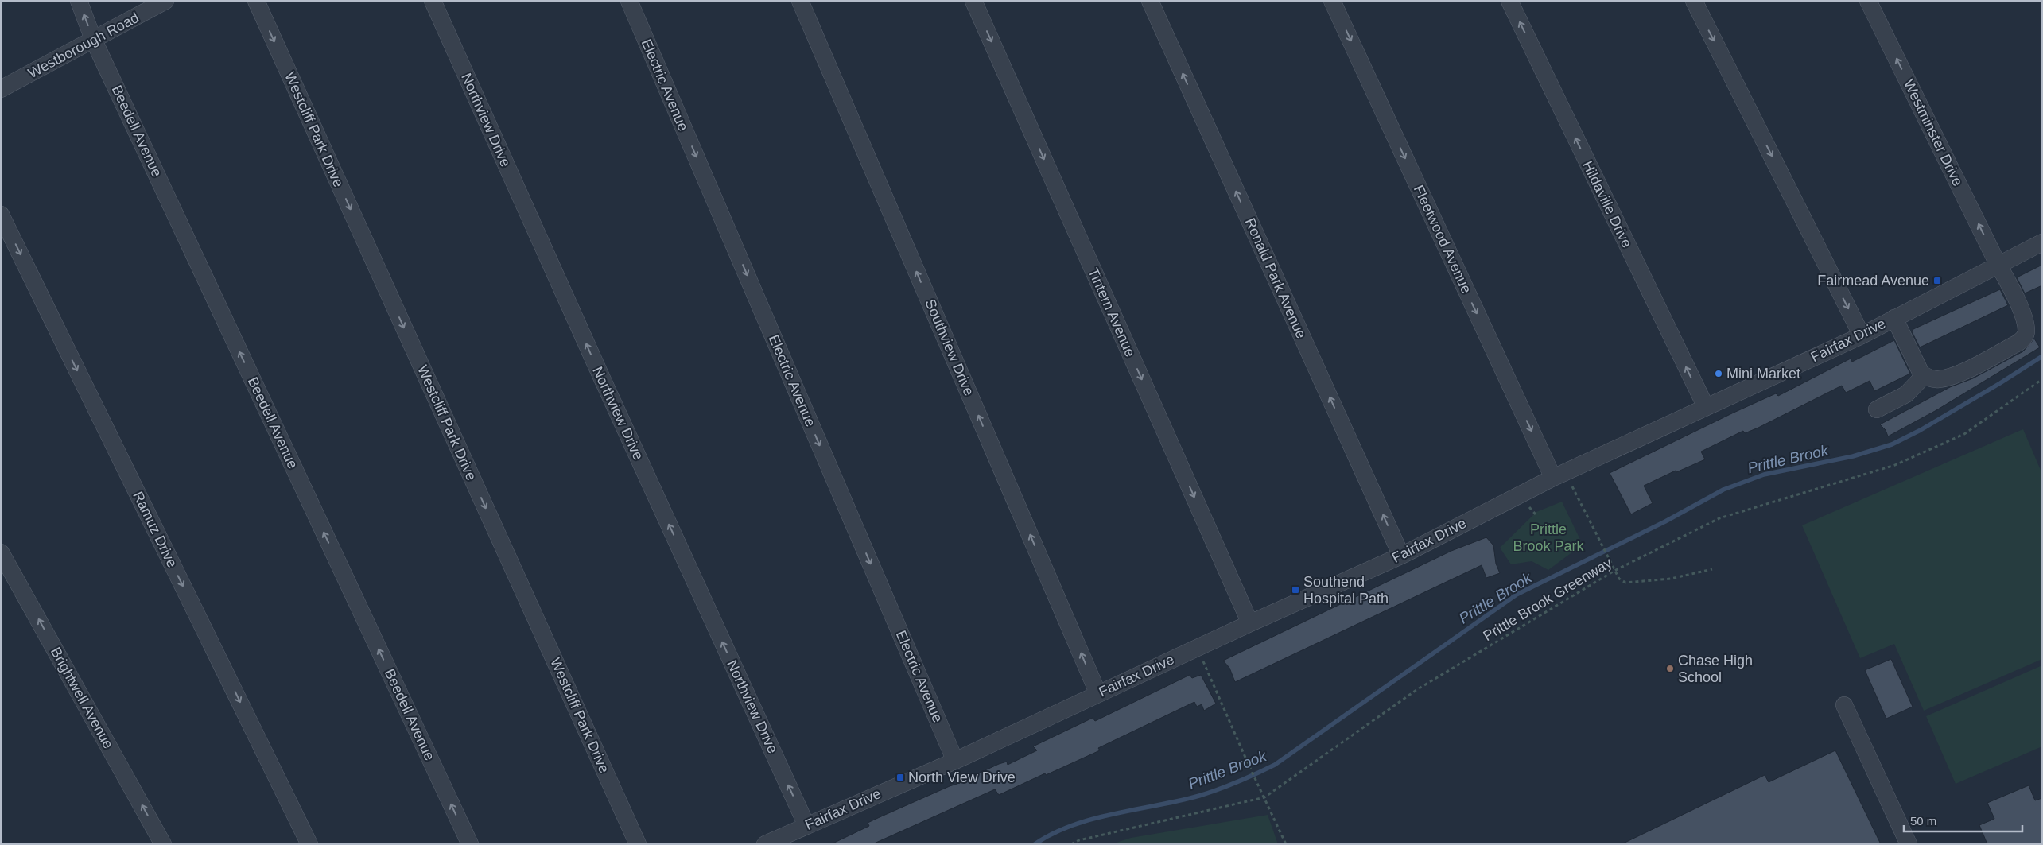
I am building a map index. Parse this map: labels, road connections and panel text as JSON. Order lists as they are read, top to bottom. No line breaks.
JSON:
{"streets":{"street":["Westborough Road","Electric Avenue","Northview Drive","Westcliff Park Drive","Beedell Avenue","Westminster Drive","Hildaville Drive","Fleetwood Avenue","Ronald Park Avenue","Tintern Avenue","Fairfax Drive","Southview Drive","Ramuz Drive","Brightwell Avenue"],"path":["Prittle Brook Greenway"]},"crossings":[["Westborough Road","Beedell Avenue"],["Electric Avenue","Fairfax Drive"],["Northview Drive","Fairfax Drive"],["Westminster Drive","Fairfax Drive"],["Hildaville Drive","Fairfax Drive"],["Fleetwood Avenue","Fairfax Drive"],["Ronald Park Avenue","Fairfax Drive"],["Tintern Avenue","Fairfax Drive"],["Fairfax Drive","Southview Drive"]],"one_way":["Electric Avenue","Northview Drive","Westcliff Park Drive","Beedell Avenue","Westminster Drive","Hildaville Drive","Fleetwood Avenue","Ronald Park Avenue","Tintern Avenue","Southview Drive","Ramuz Drive","Brightwell Avenue"],"water":["Prittle Brook"],"parks":["Prittle Brook Park"],"places":{"transit":["Fairmead Avenue","Southend Hospital Path","North View Drive"],"other":["Mini Market","Chase High School"]},"scale_bar":"50 m"}
